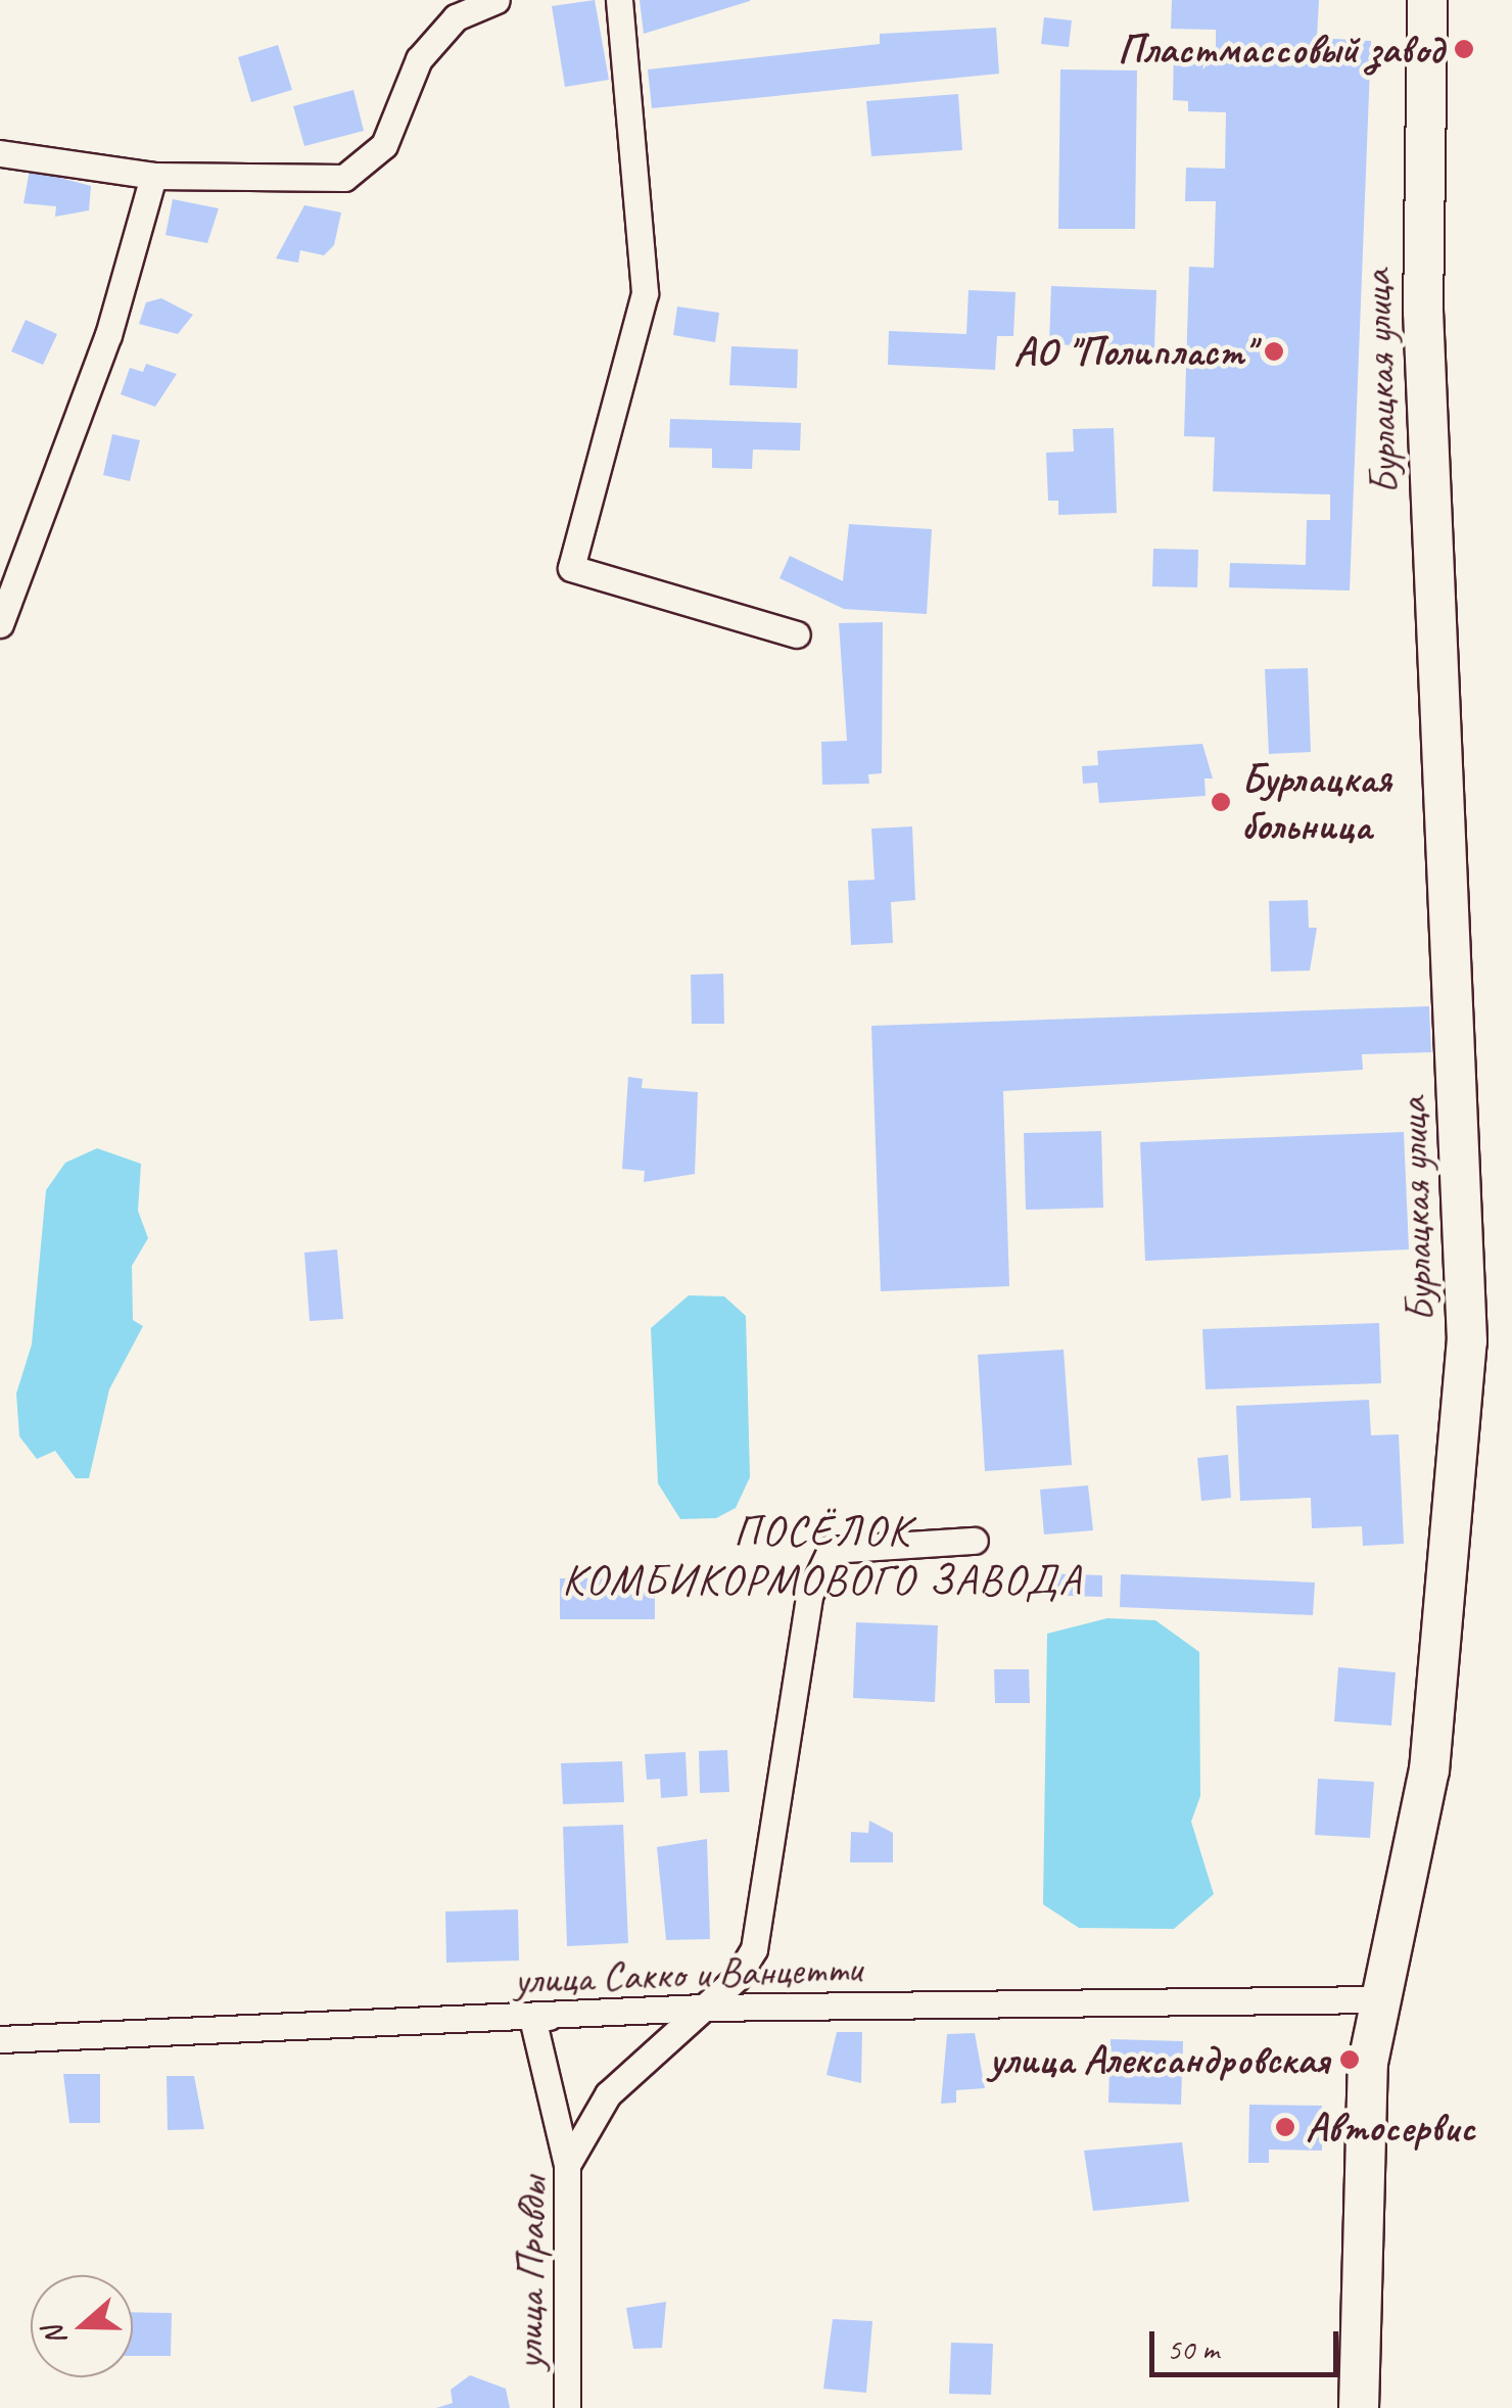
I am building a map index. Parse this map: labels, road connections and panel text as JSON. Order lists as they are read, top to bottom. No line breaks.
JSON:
{"streets":{"main road":["Бурлацкая улица"],"street":["улица Сакко и Ванцетти","улица Правды"]},"crossings":[["Бурлацкая улица","улица Сакко и Ванцетти"],["улица Сакко и Ванцетти","улица Правды"]],"districts":["ПОСЁЛОК КОМБИКОРМОВОГО ЗАВОДА"],"places":["Пластмассовый завод","АО \"Полипласт\"","Бурлацкая больница","улица Александровская","Автосервис"],"scale_bar":"50 m","north":"left"}
